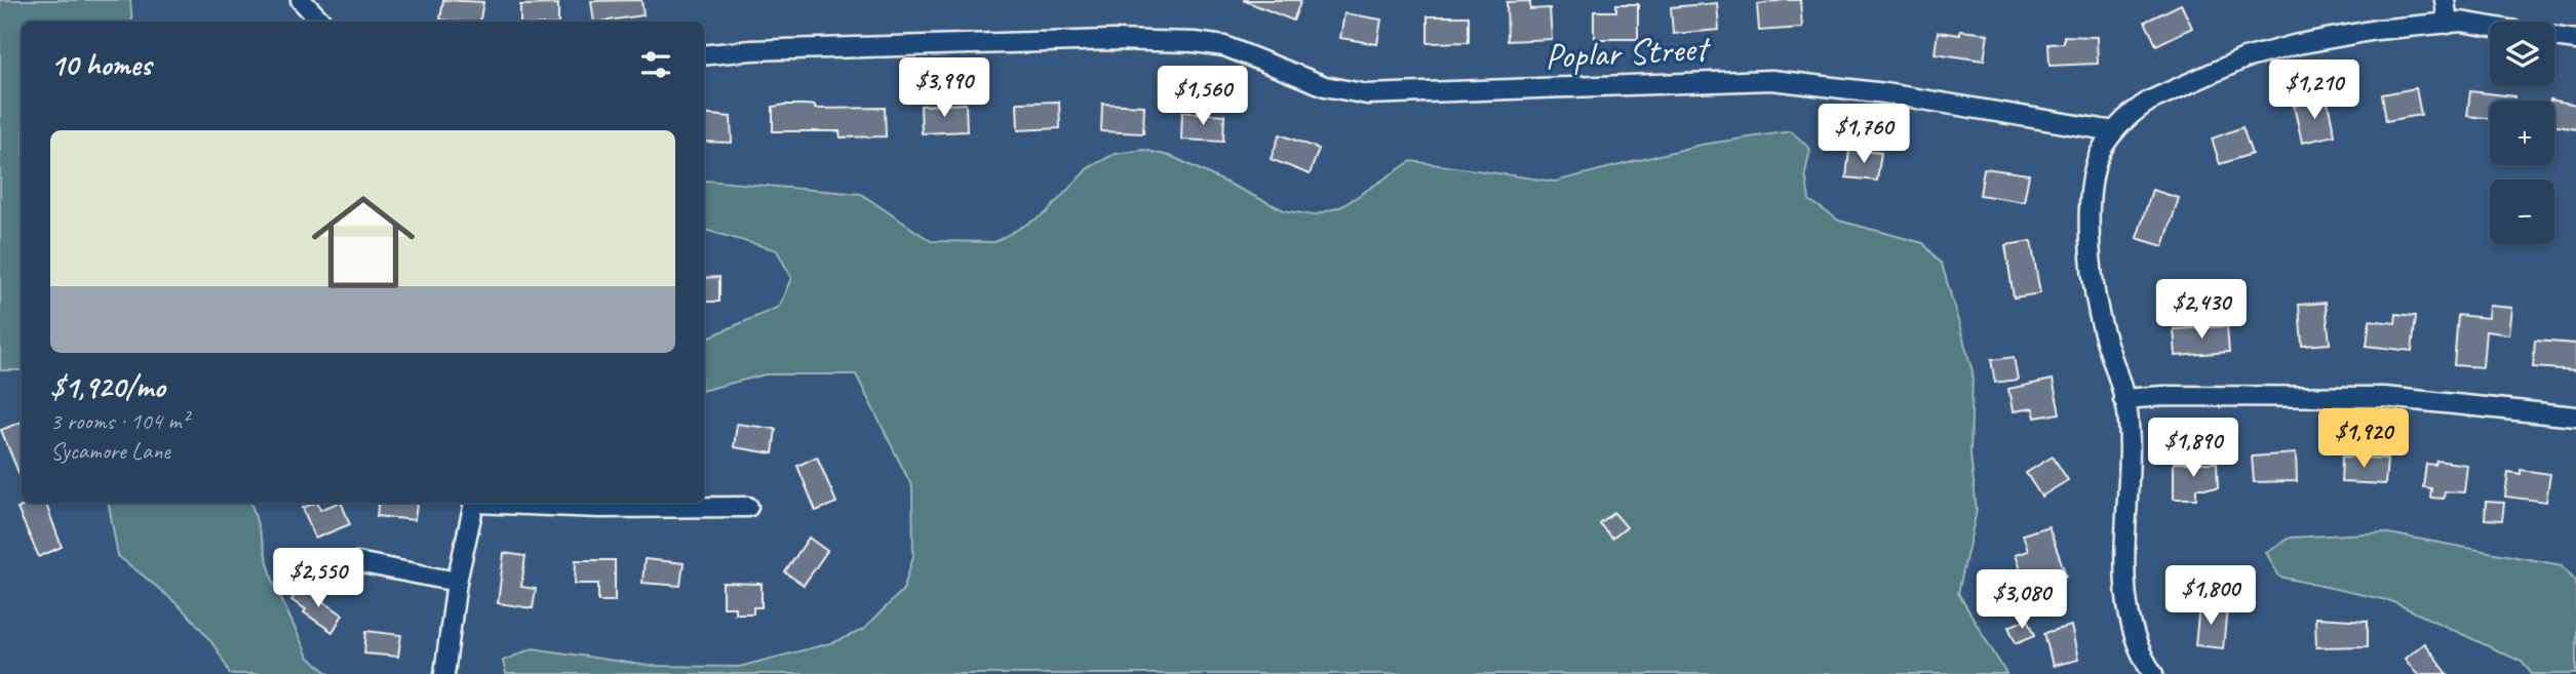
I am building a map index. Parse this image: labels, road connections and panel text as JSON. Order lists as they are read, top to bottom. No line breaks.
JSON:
{"streets":{"street":["Poplar Street"]},"page":{"map_buttons":["+","−"],"heading":"10 homes","price":["$3,990","$1,210","$1,560","$1,760","$2,430","$1,920","$1,890","$2,550","$1,800","$3,080"],"list":[{"name":"$1,920/mo","note":"3 rooms · 104 m² · Sycamore Lane"}]}}
